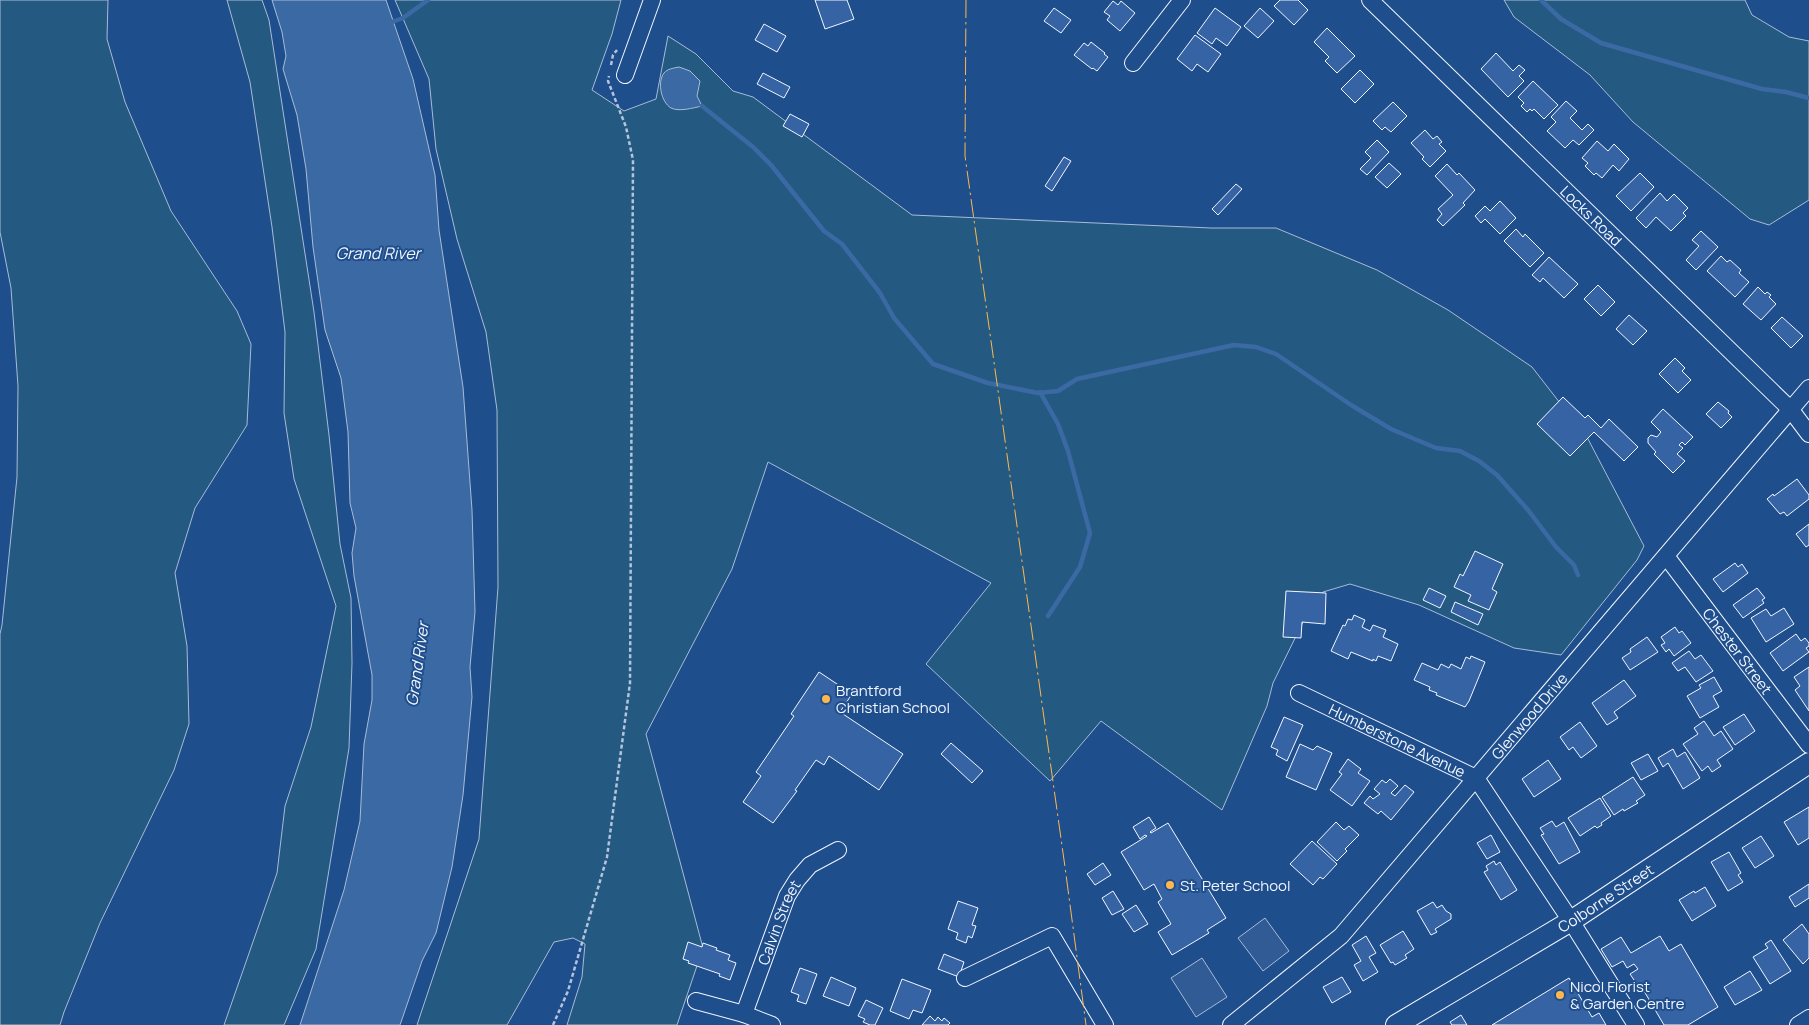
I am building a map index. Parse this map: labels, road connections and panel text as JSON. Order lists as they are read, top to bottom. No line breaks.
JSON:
{"streets":{"main road":["Colborne Street"],"street":["Locks Road","Chester Street","Glenwood Drive","Humberstone Avenue","Calvin Street"]},"crossings":[["Locks Road","Glenwood Drive"],["Chester Street","Glenwood Drive"],["Glenwood Drive","Humberstone Avenue"],["Humberstone Avenue","Colborne Street"]],"water":["Grand River"],"places":["Brantford Christian School","St. Peter School","Nicol Florist & Garden Centre"]}
